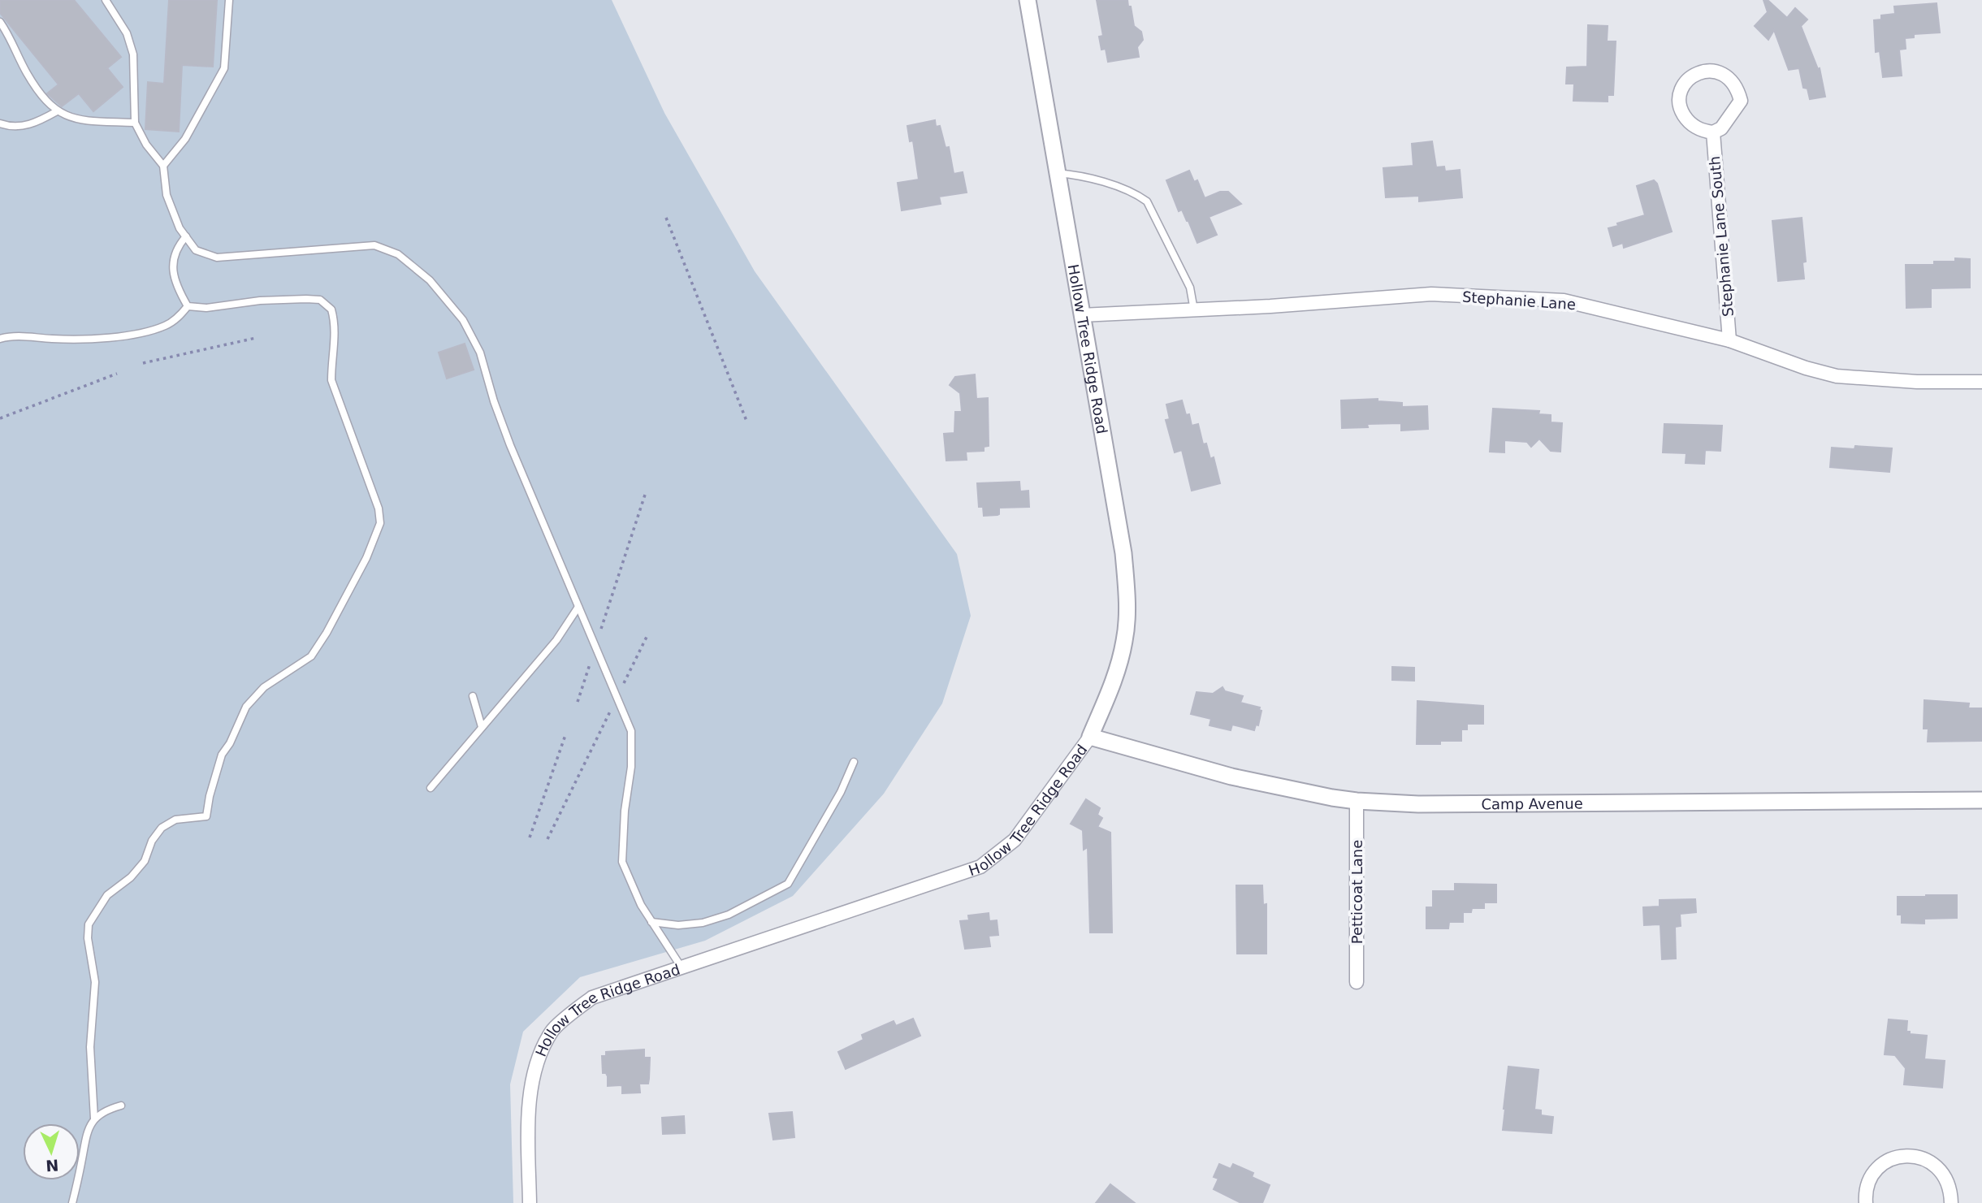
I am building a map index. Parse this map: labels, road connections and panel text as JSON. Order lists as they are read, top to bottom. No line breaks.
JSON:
{"streets":{"street":["Stephanie Lane South","Stephanie Lane","Hollow Tree Ridge Road","Camp Avenue","Petticoat Lane"]},"crossings":[["Stephanie Lane South","Stephanie Lane"],["Stephanie Lane","Hollow Tree Ridge Road"],["Hollow Tree Ridge Road","Camp Avenue"],["Camp Avenue","Petticoat Lane"]],"north":"bottom"}
